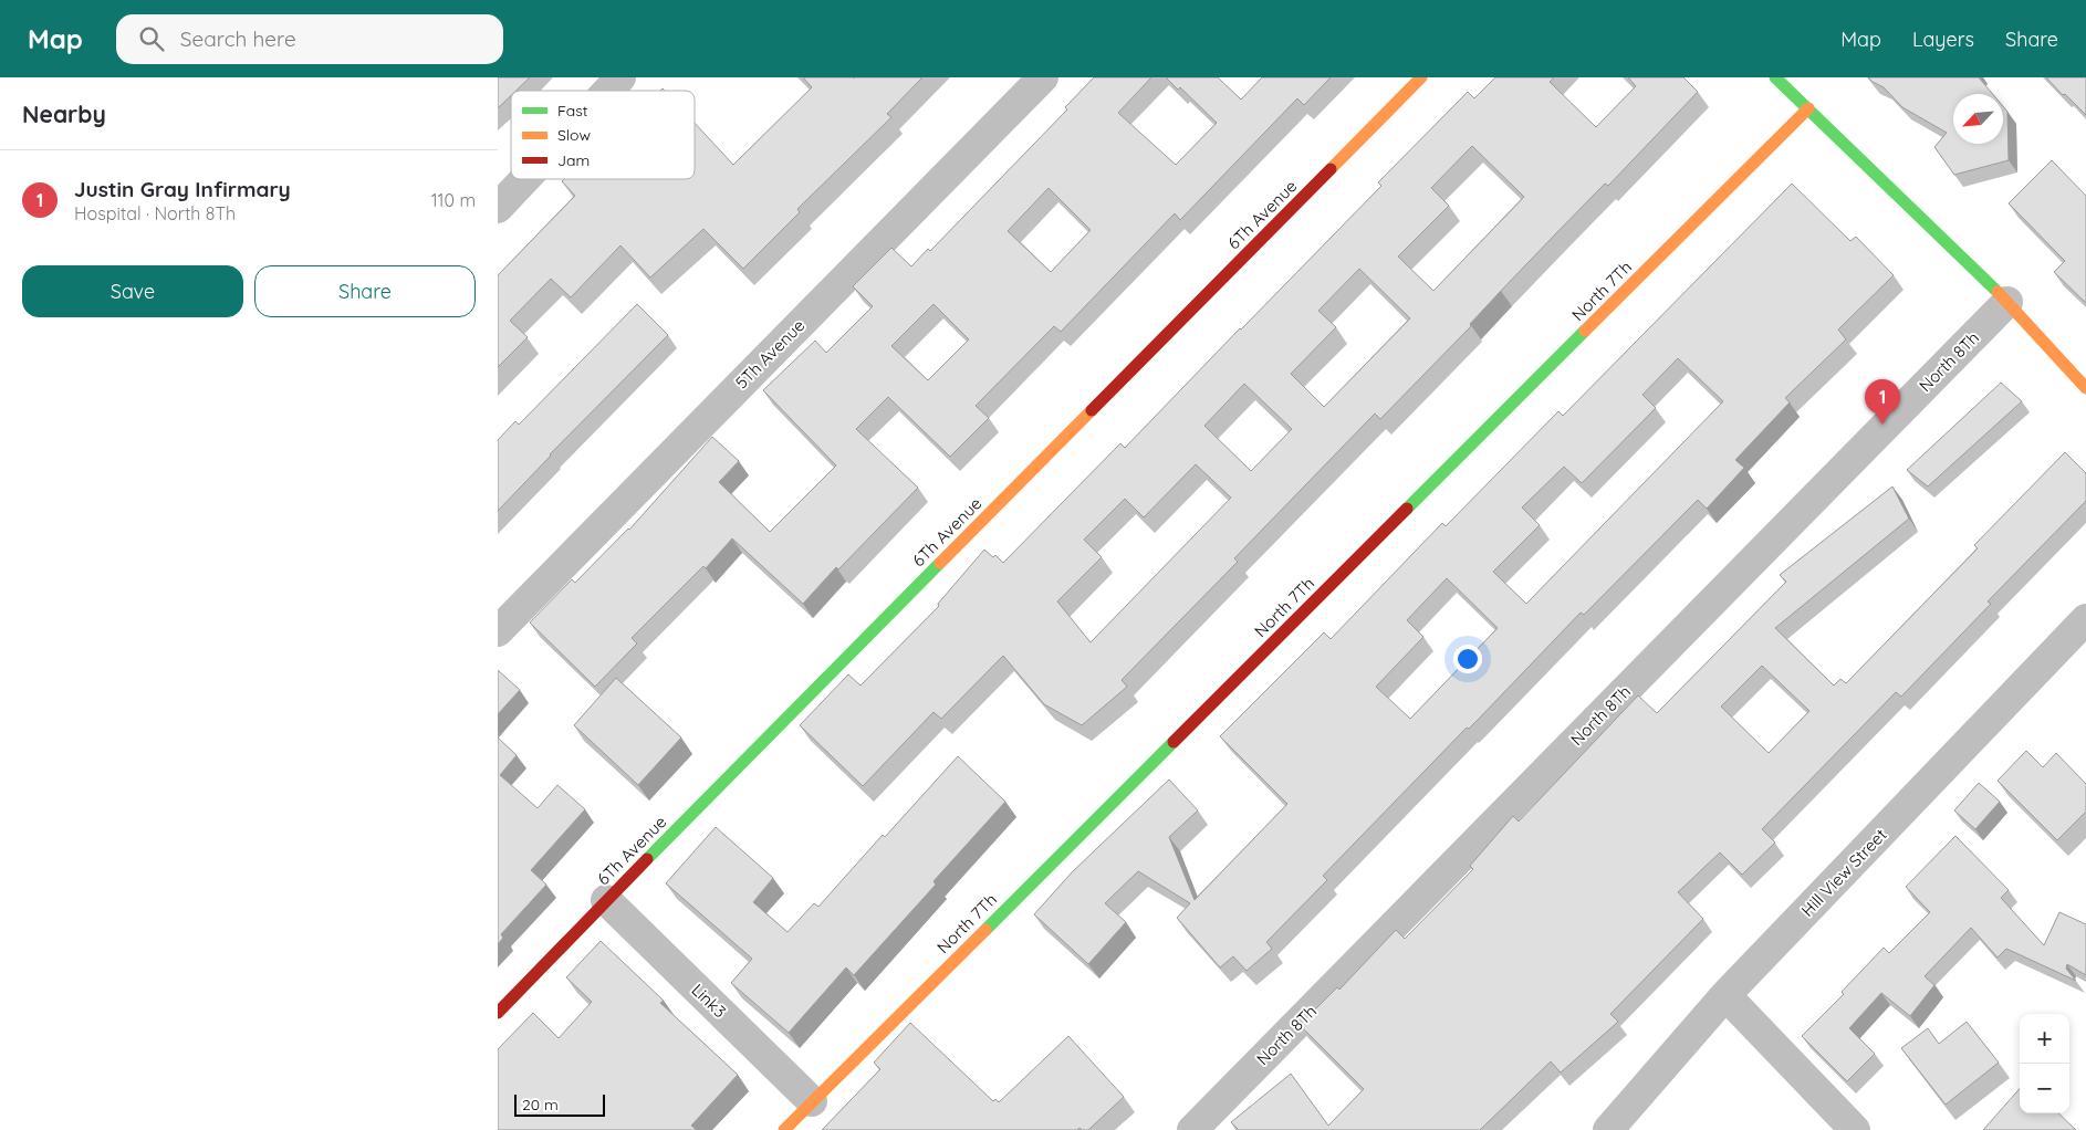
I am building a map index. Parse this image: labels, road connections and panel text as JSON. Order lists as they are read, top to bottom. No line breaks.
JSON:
{"streets":{"street":["6Th Avenue","North 7Th","5Th Avenue","North 8Th","Hill View Street","Link3"]},"crossings":[["6Th Avenue","Link3"],["North 7Th","Link3"]],"legend":["Fast","Slow","Jam"],"scale_bar":"20 m","north":"bottom left","page":{"header":"Map","search":"Search here","nav":["Map","Layers","Share"],"heading":"Nearby","list":[{"mark":"1","name":"Justin Gray Infirmary","note":"Hospital · North 8Th","value":"110 m"}],"buttons":["Save","Share"],"pins":"1","map_buttons":["+","−"],"scale":"20 m"}}
